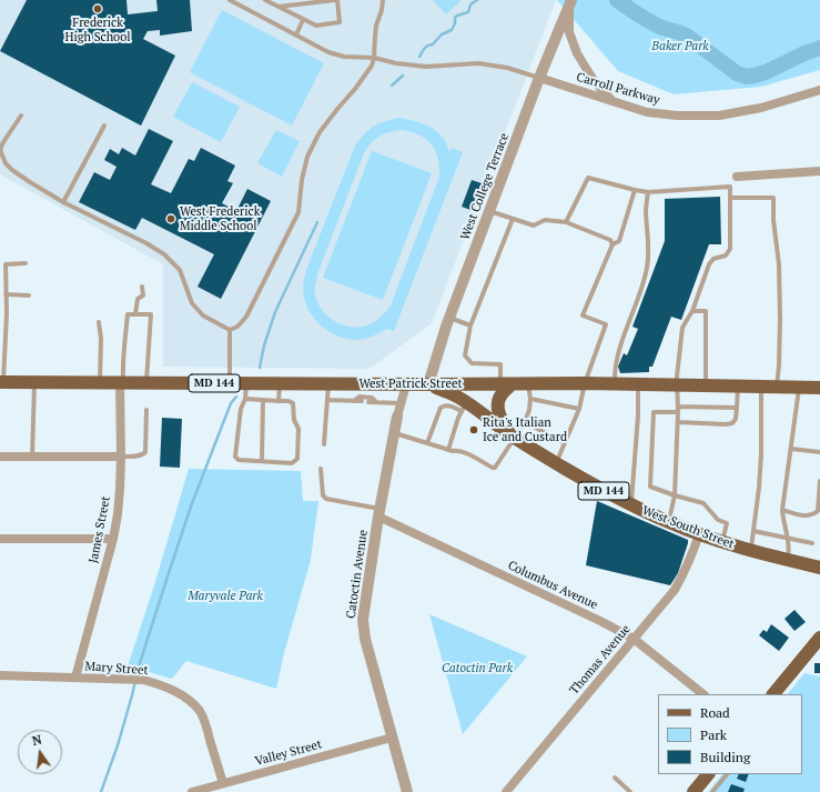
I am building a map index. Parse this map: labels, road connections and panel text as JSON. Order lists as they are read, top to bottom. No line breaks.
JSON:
{"streets":{"main road":["MD 144","West Patrick Street","West South Street"],"street":["Carroll Parkway","West College Terrace","James Street","Catoctin Avenue","Columbus Avenue","Thomas Avenue","Mary Street","Valley Street"]},"crossings":[["Carroll Parkway","West College Terrace"],["West College Terrace","West Patrick Street"],["West College Terrace","West South Street"],["West Patrick Street","West South Street"],["West Patrick Street","James Street"],["West Patrick Street","Catoctin Avenue"],["West South Street","Thomas Avenue"],["James Street","Mary Street"],["Catoctin Avenue","Columbus Avenue"],["Catoctin Avenue","Valley Street"],["Columbus Avenue","Thomas Avenue"],["Mary Street","Valley Street"]],"parks":["Baker Park","Maryvale Park","Catoctin Park"],"places":["Frederick High School","West Frederick Middle School","Rita's Italian Ice and Custard"],"legend":["Road","Park","Building"],"north":"top"}
